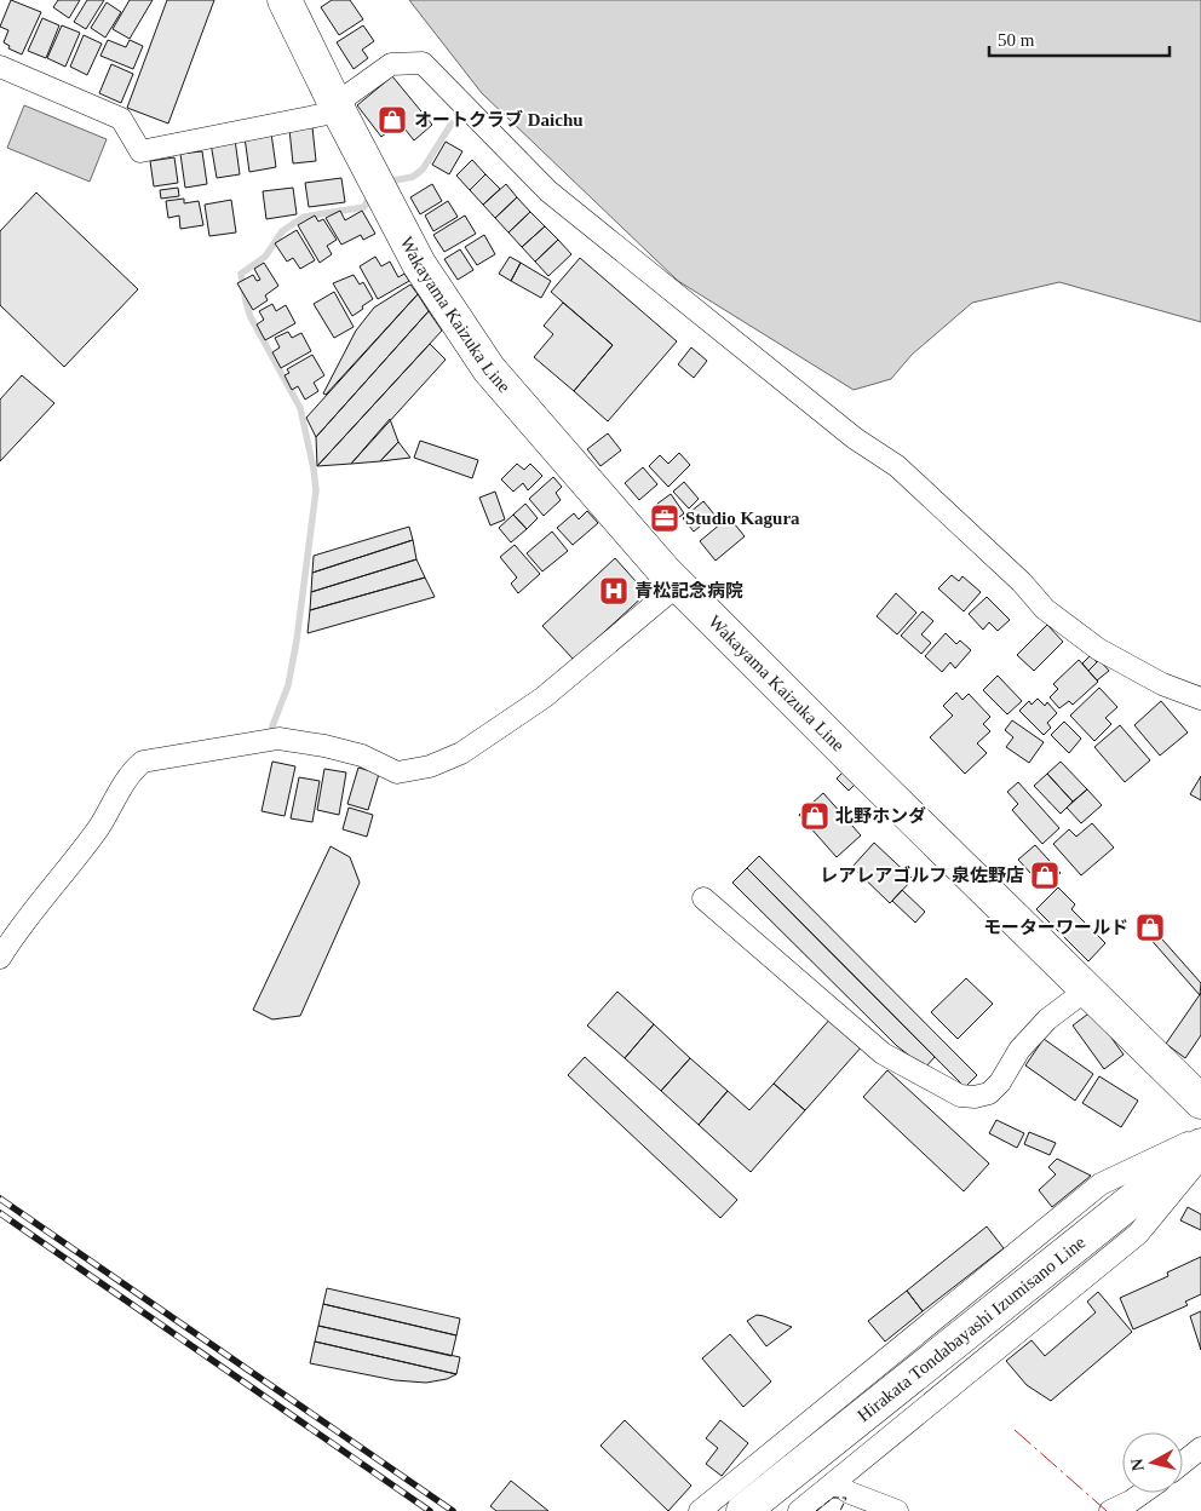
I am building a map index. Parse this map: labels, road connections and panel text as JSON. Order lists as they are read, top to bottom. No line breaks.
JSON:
{"streets":{"main road":["Wakayama Kaizuka Line","Hirakata Tondabayashi Izumisano Line"]},"places":{"shop":["オートクラブ Daichu","北野ホンダ","レアレアゴルフ 泉佐野店","モーターワールド"],"office":["Studio Kagura"],"hospital":["青松記念病院"]},"scale_bar":"50 m","north":"left"}
